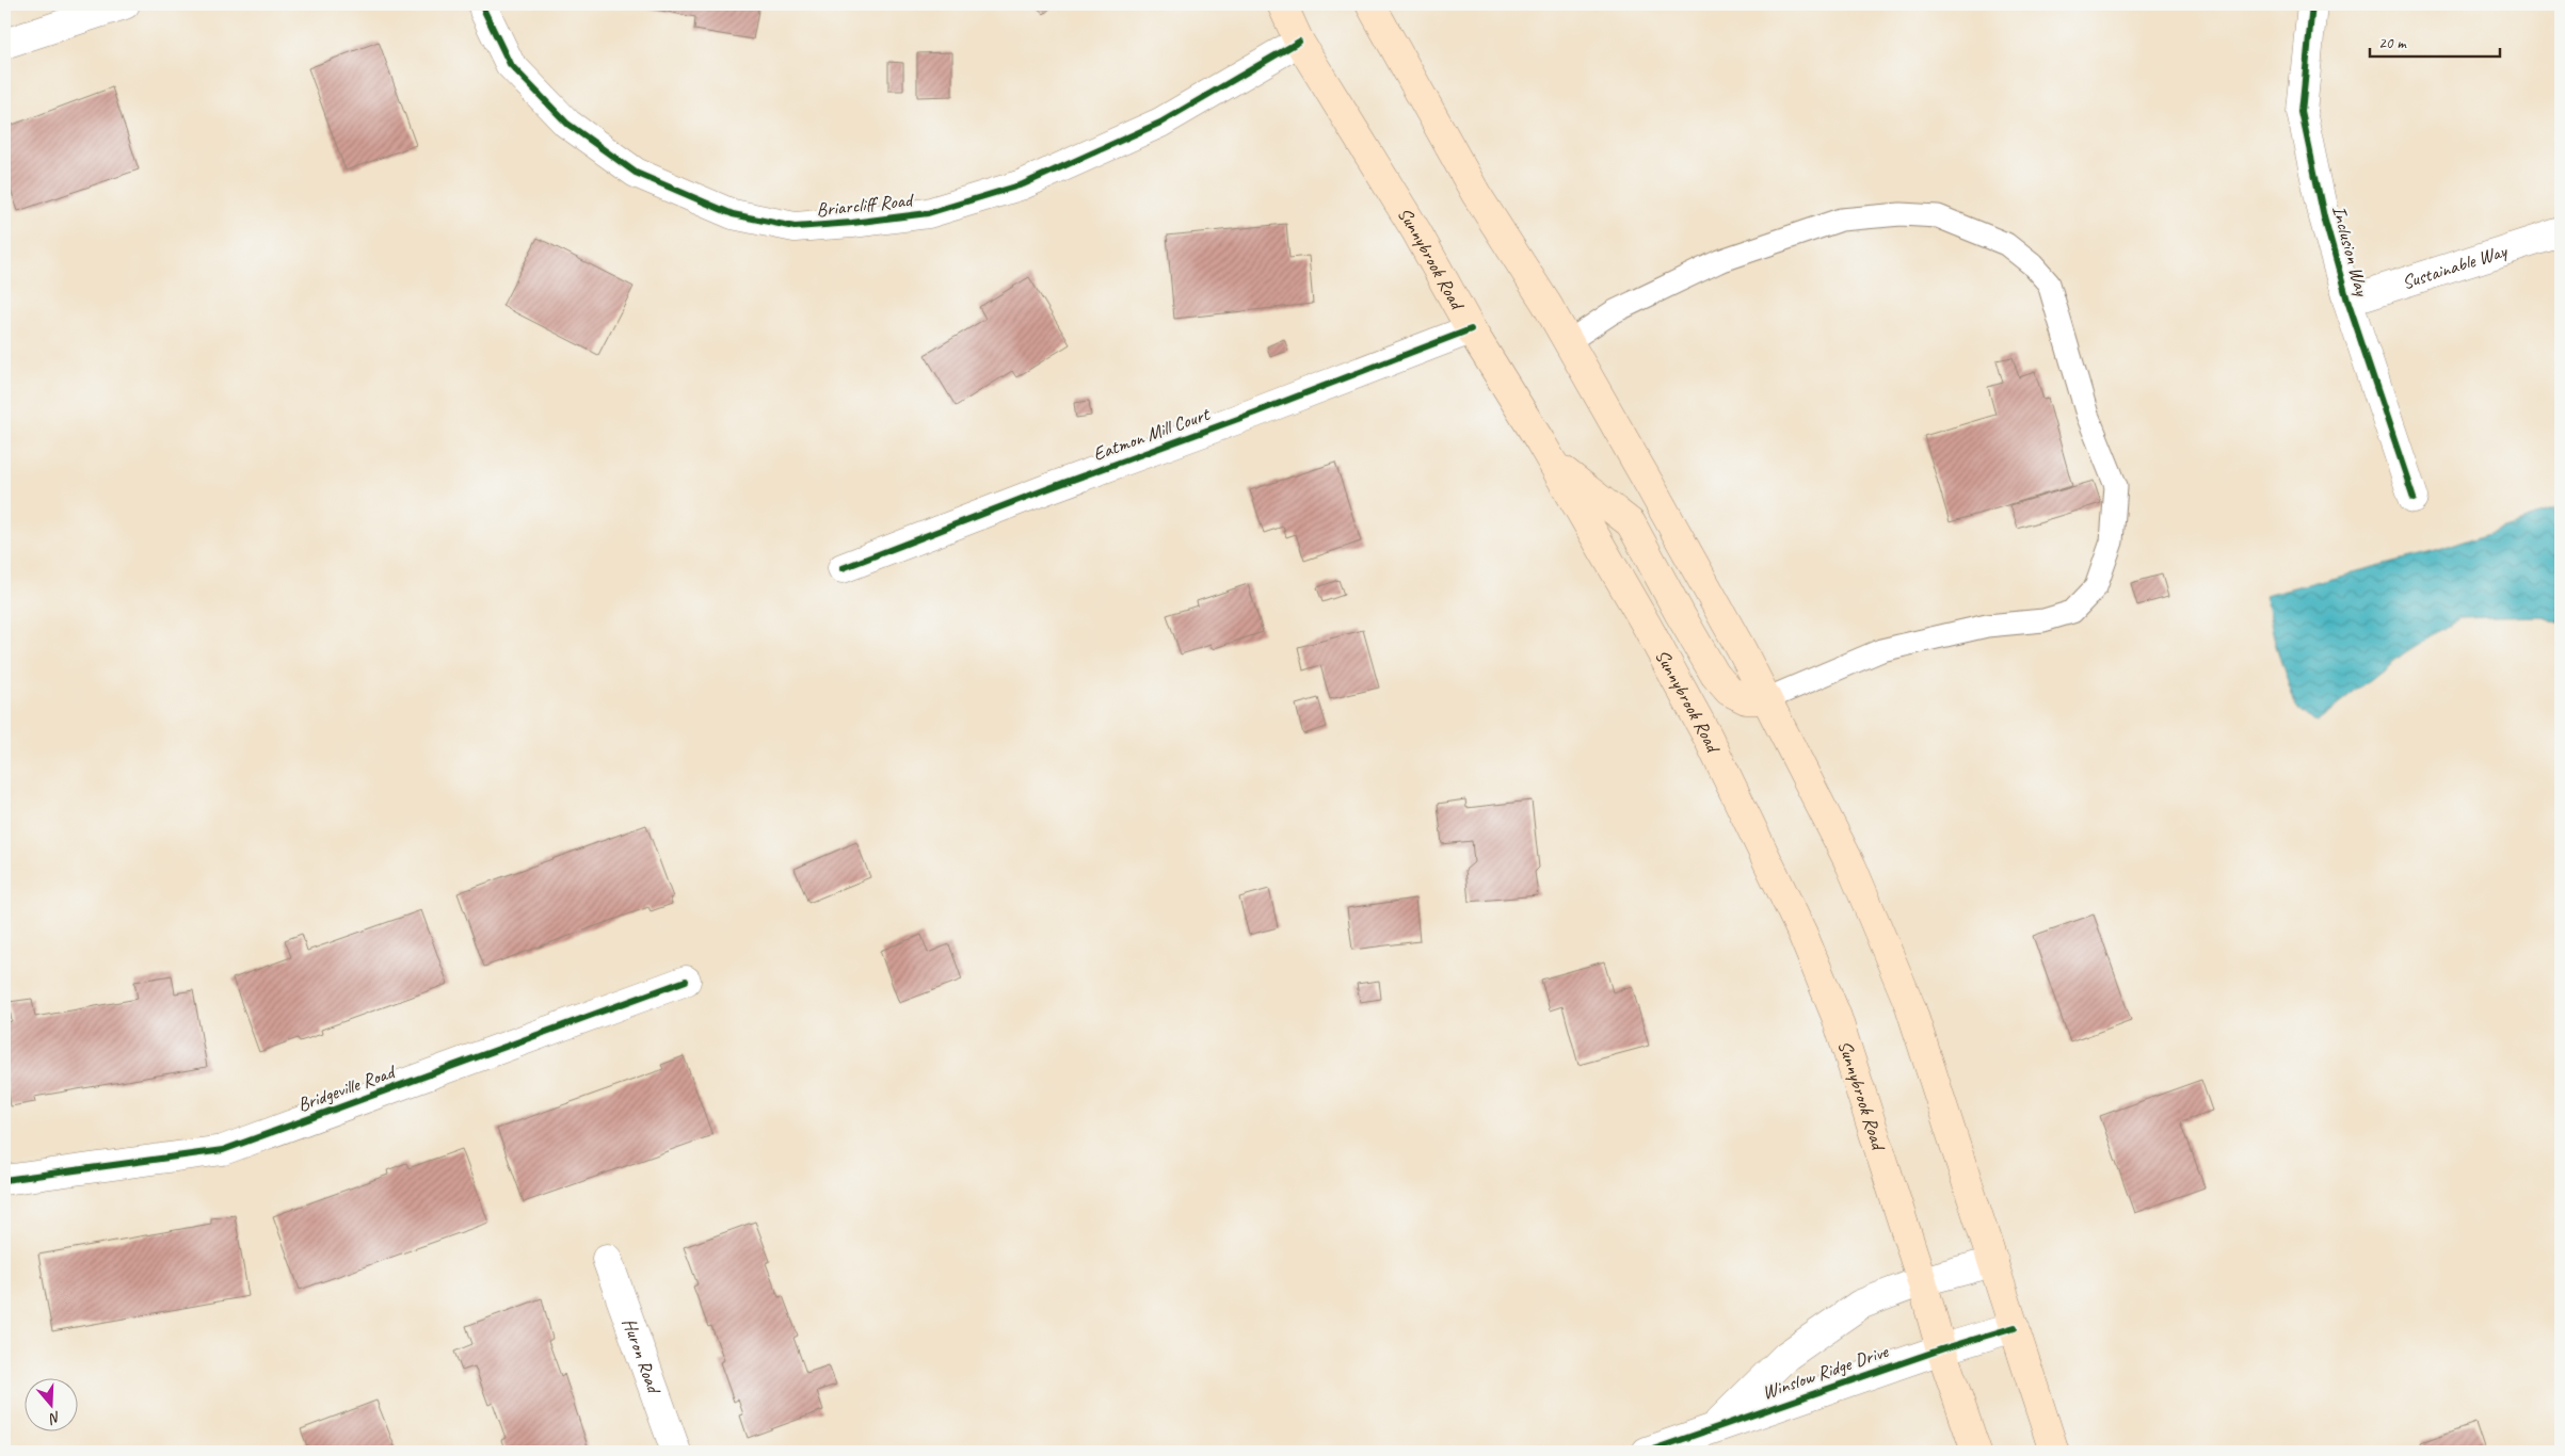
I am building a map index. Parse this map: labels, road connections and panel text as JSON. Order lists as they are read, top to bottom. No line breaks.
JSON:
{"streets":{"main road":["Sunnybrook Road"],"street":["Briarcliff Road","Inclusion Way","Sustainable Way","Eatmon Mill Court","Bridgeville Road","Huron Road","Winslow Ridge Drive"]},"crossings":[["Briarcliff Road","Sunnybrook Road"],["Inclusion Way","Sustainable Way"],["Sunnybrook Road","Eatmon Mill Court"],["Sunnybrook Road","Winslow Ridge Drive"]],"scale_bar":"20 m","north":"bottom"}
